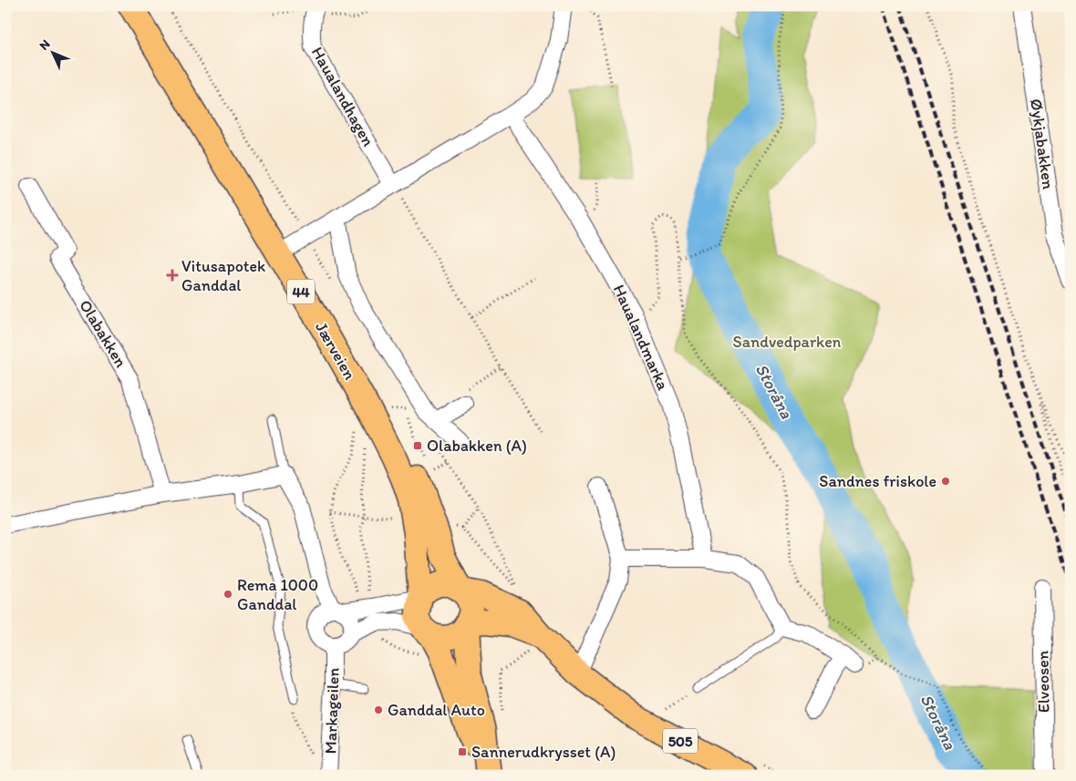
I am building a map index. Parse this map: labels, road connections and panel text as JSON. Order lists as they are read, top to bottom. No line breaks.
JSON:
{"streets":{"main road":["44","Jærveien","505"],"street":["Haualandhagen","Øykjabakken","Olabakken","Haualandmarka","Elveosen","Markageilen"]},"crossings":[["44","Jærveien"],["44","505"],["Jærveien","505"]],"water":["Storåna"],"parks":["Sandvedparken"],"places":{"health":["Vitusapotek Ganddal"],"transit":["Olabakken (A)","Sannerudkrysset (A)"],"other":["Sandnes friskole","Rema 1000 Ganddal","Ganddal Auto"]},"north":"top left"}
